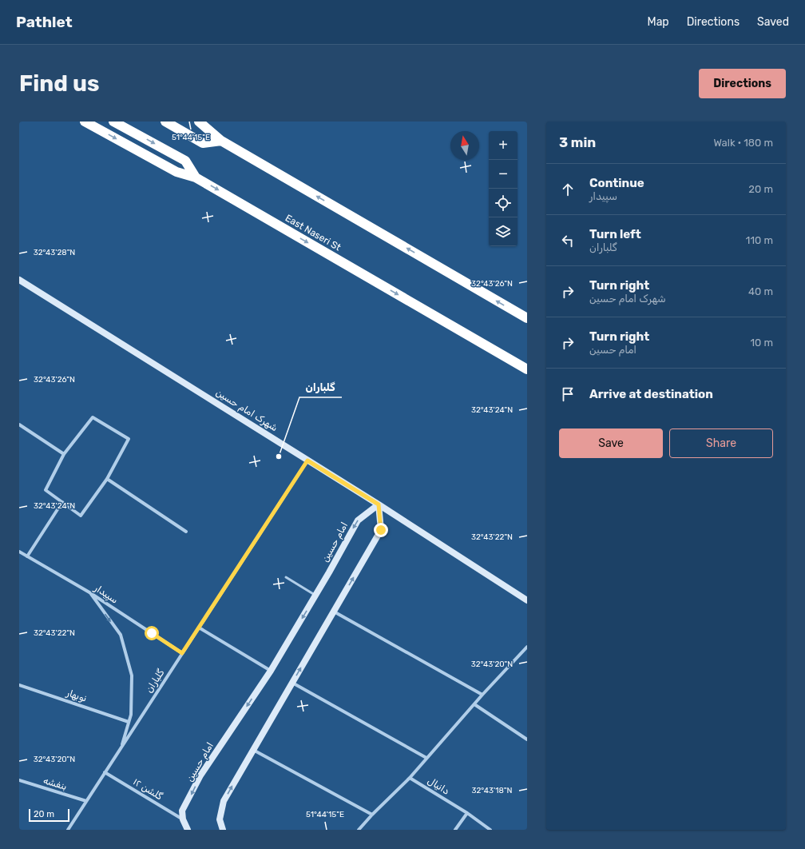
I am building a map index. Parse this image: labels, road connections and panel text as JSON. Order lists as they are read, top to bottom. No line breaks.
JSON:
{"streets":{"highway":["East Naseri St"],"street":["شهرک امام حسین","امام حسین","سپیدار","گلباران","نوبهار","بنفشه","دانیال","گلشن ۱۲"]},"crossings":[["شهرک امام حسین","امام حسین"],["شهرک امام حسین","گلباران"],["امام حسین","گلشن ۱۲"],["سپیدار","گلباران"],["گلباران","بنفشه"],["گلباران","گلشن ۱۲"]],"places":["گلباران"],"scale_bar":"20 m","north":"top","page":{"header":"Pathlet","nav":["Map","Directions","Saved"],"buttons":["Directions",["Save","Share"]],"title":"Find us","heading":["3 min","Walk · 180 m"],"map_buttons":["+","−"],"list":[["Continue","سپیدار","20 m"],["Turn left","گلباران","110 m"],["Turn right","شهرک امام حسین","40 m"],["Turn right","امام حسین","10 m"],"Arrive at destination"],"scale":"20 m"},"coordinates":["51°44'15\"E","32°43'28\"N","32°43'26\"N","32°43'24\"N","32°43'22\"N","32°43'20\"N","32°43'18\"N"]}
